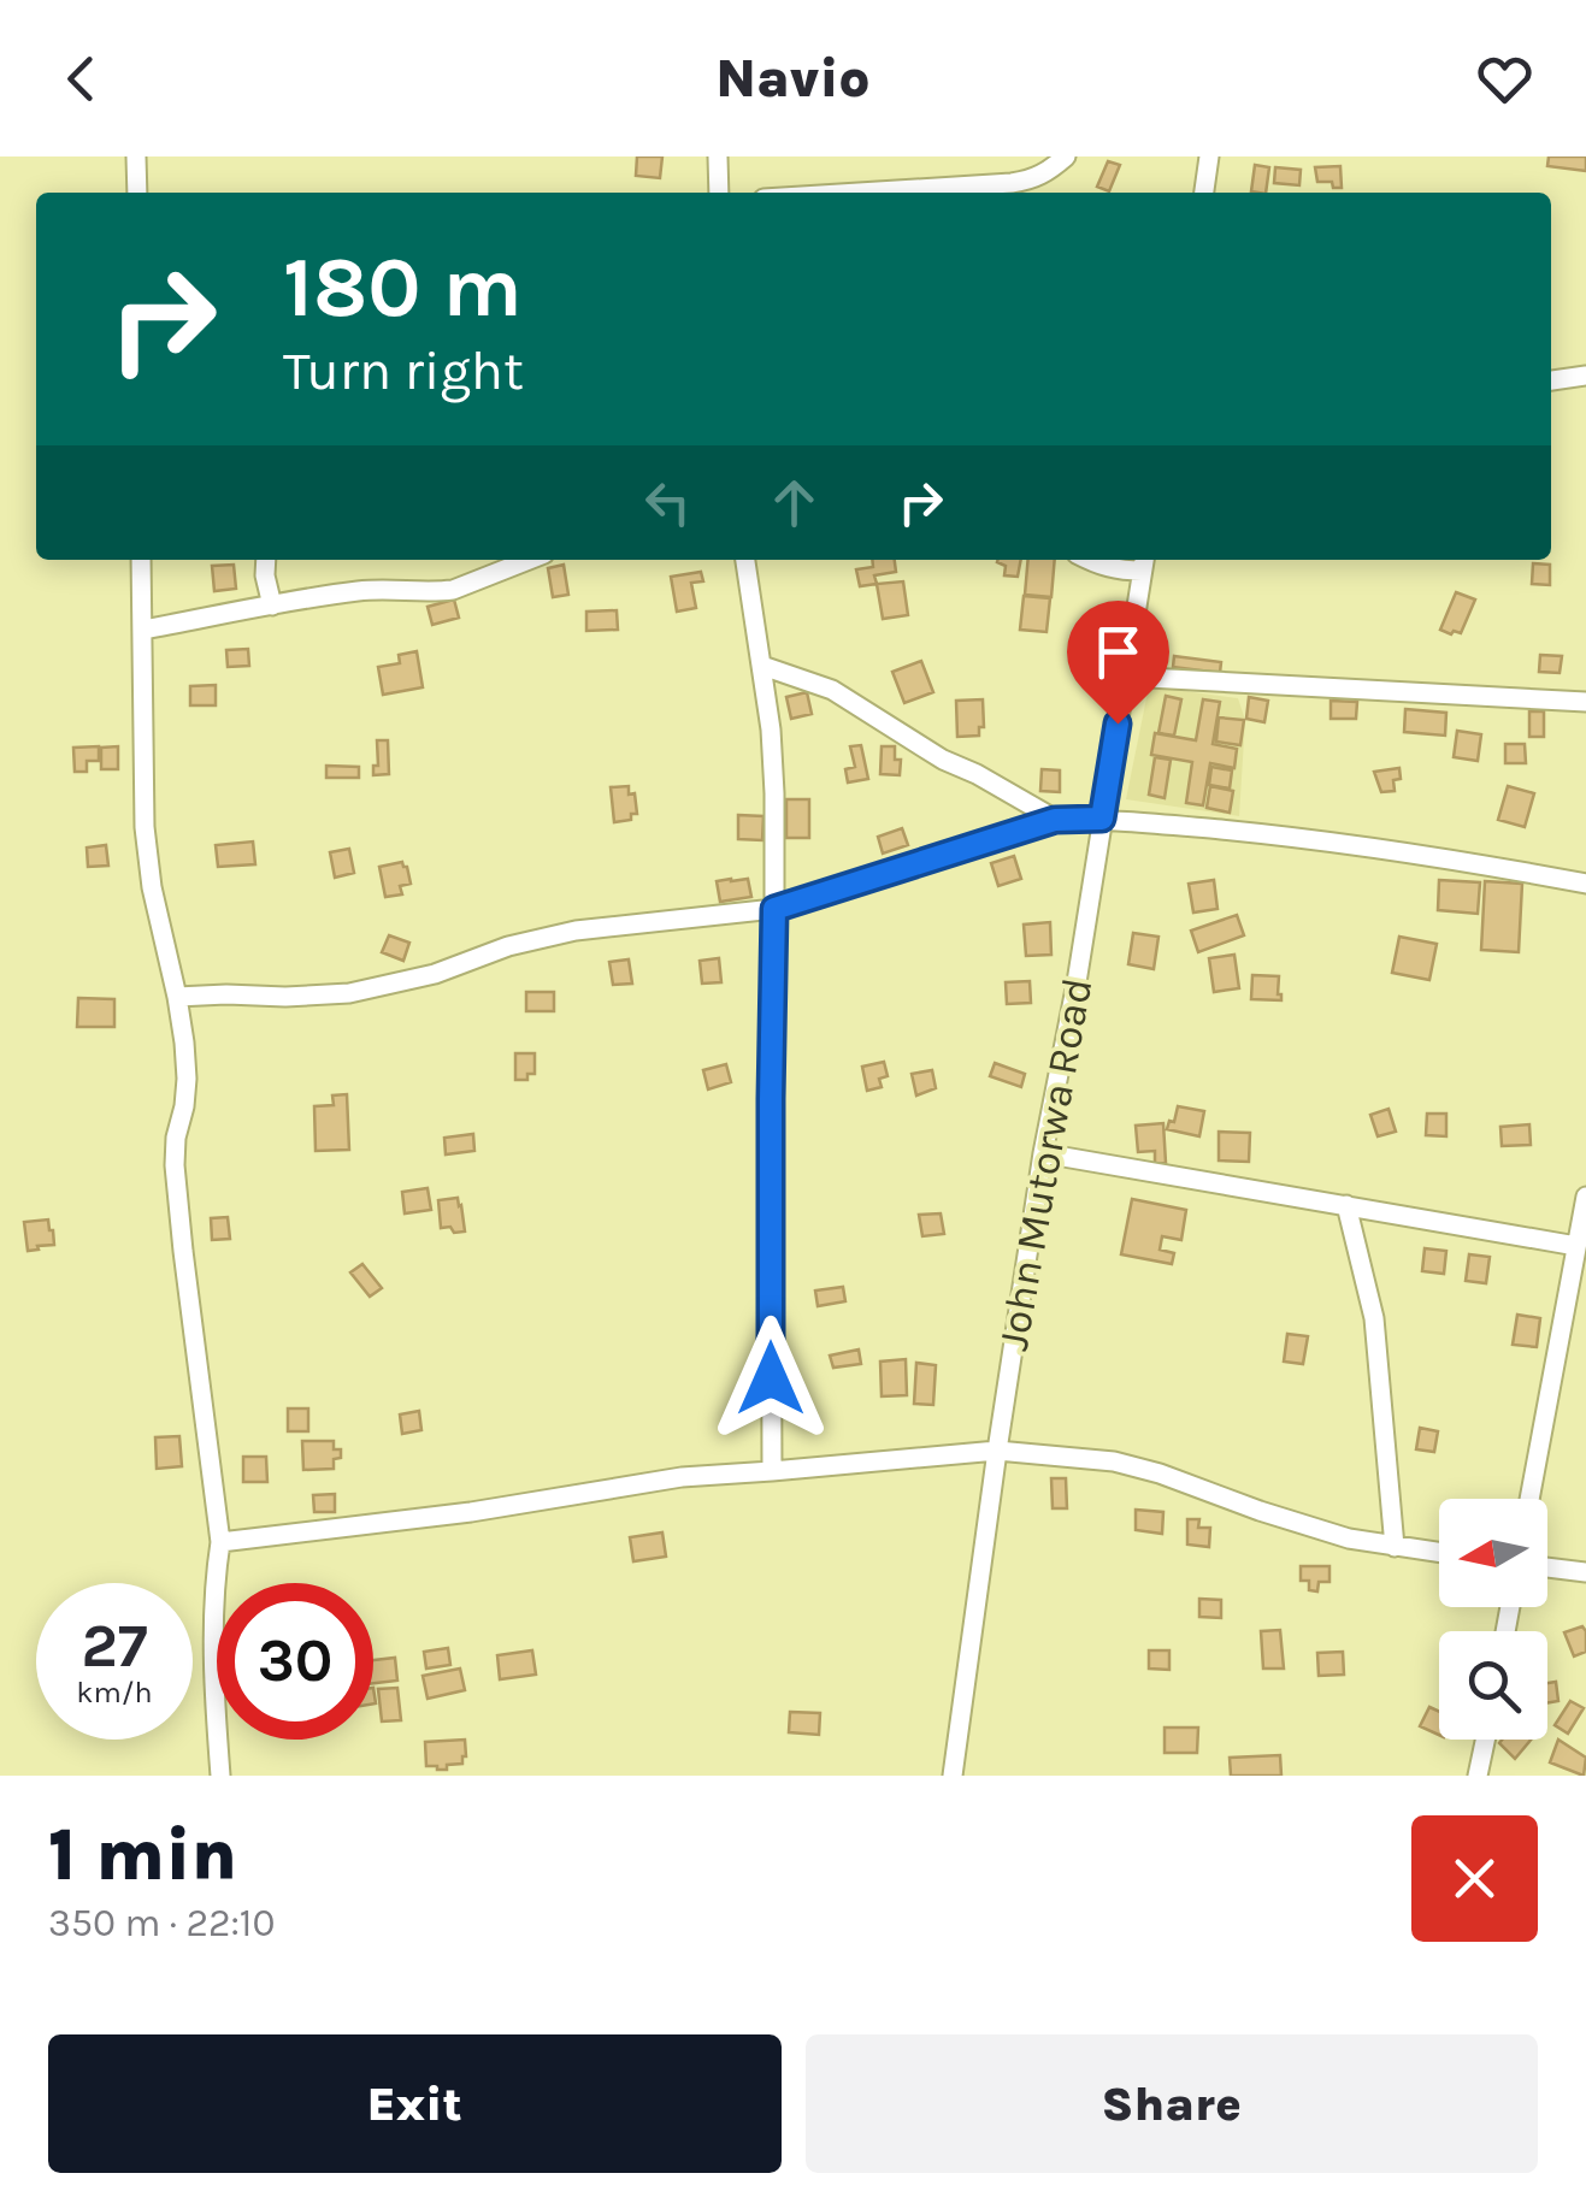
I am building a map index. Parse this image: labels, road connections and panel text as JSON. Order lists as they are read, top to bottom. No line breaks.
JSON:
{"streets":{"street":["John Mutorwa Road"]},"north":"left","page":{"header":"Navio","turn":["180 m","Turn right"],"speed":"27 km/h","limit":"30","heading":["1 min","350 m · 22:10"],"buttons":["Exit","Share"]}}
